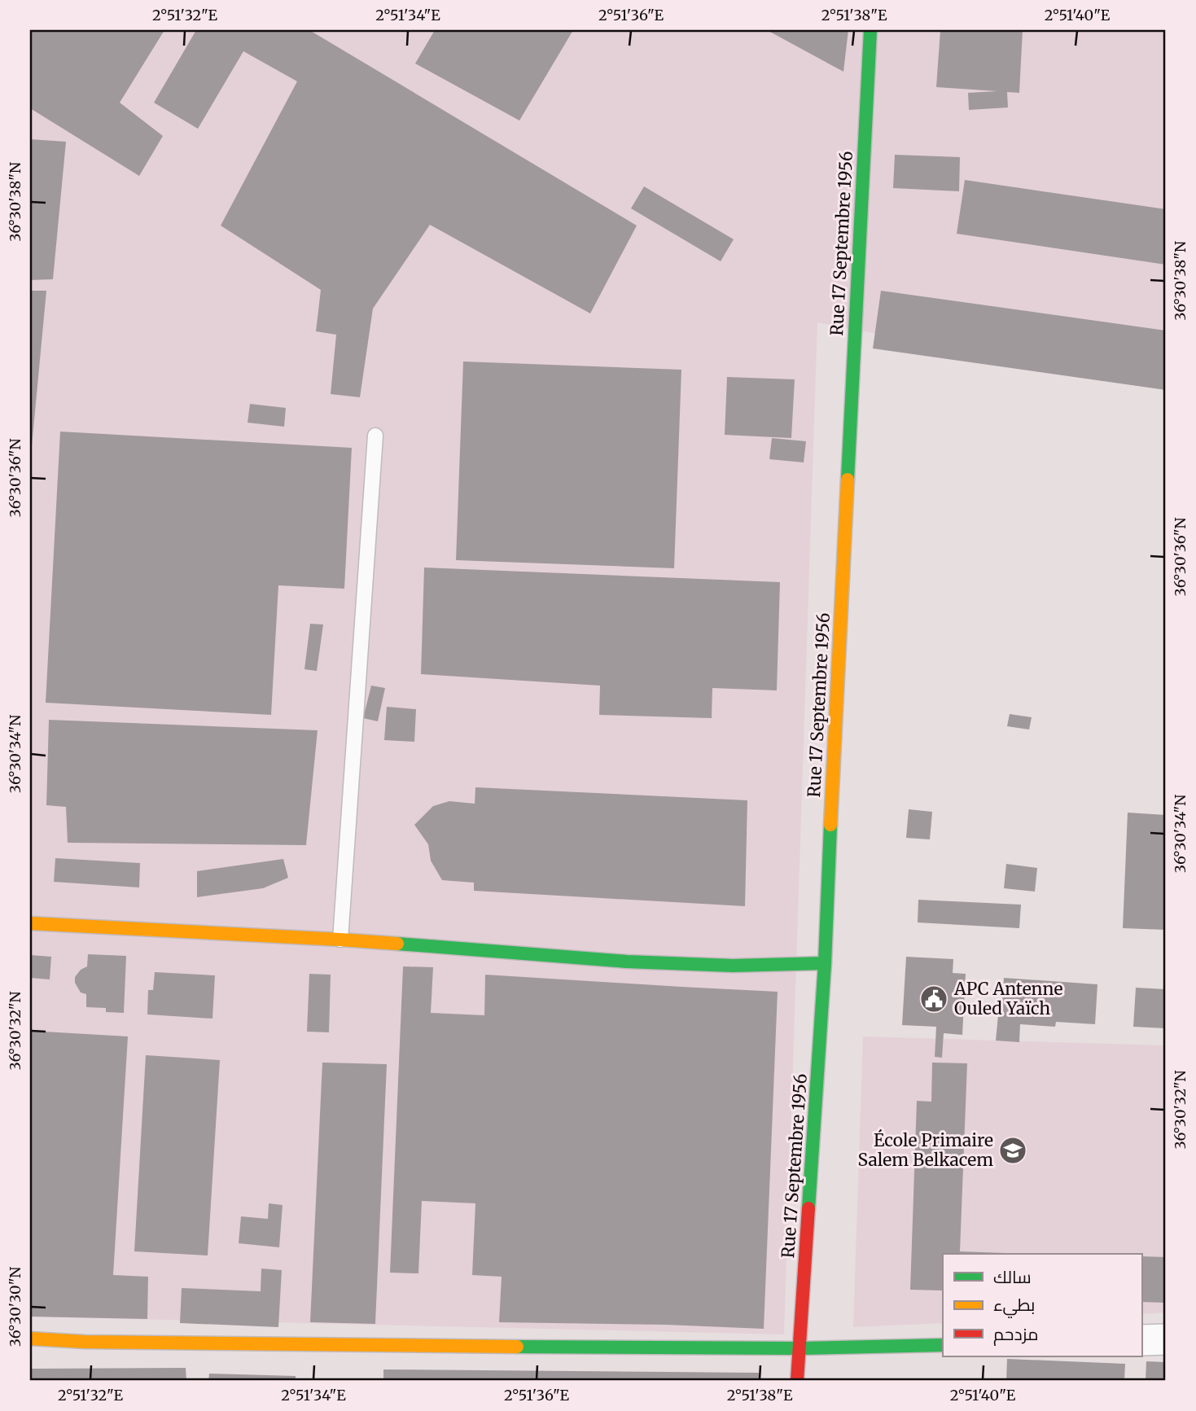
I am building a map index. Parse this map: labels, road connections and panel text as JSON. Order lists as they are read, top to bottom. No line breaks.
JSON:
{"streets":{"street":["Rue 17 Septembre 1956"]},"places":{"public building":["APC Antenne Ouled Yaïch"],"school or university":["École Primaire Salem Belkacem"]},"legend":["سالك","بطيء","مزدحم"],"coordinates":["2°51'32\"E","2°51'34\"E","2°51'36\"E","2°51'38\"E","2°51'40\"E","36°30'38\"N","36°30'36\"N","36°30'34\"N","36°30'32\"N","36°30'30\"N"]}
